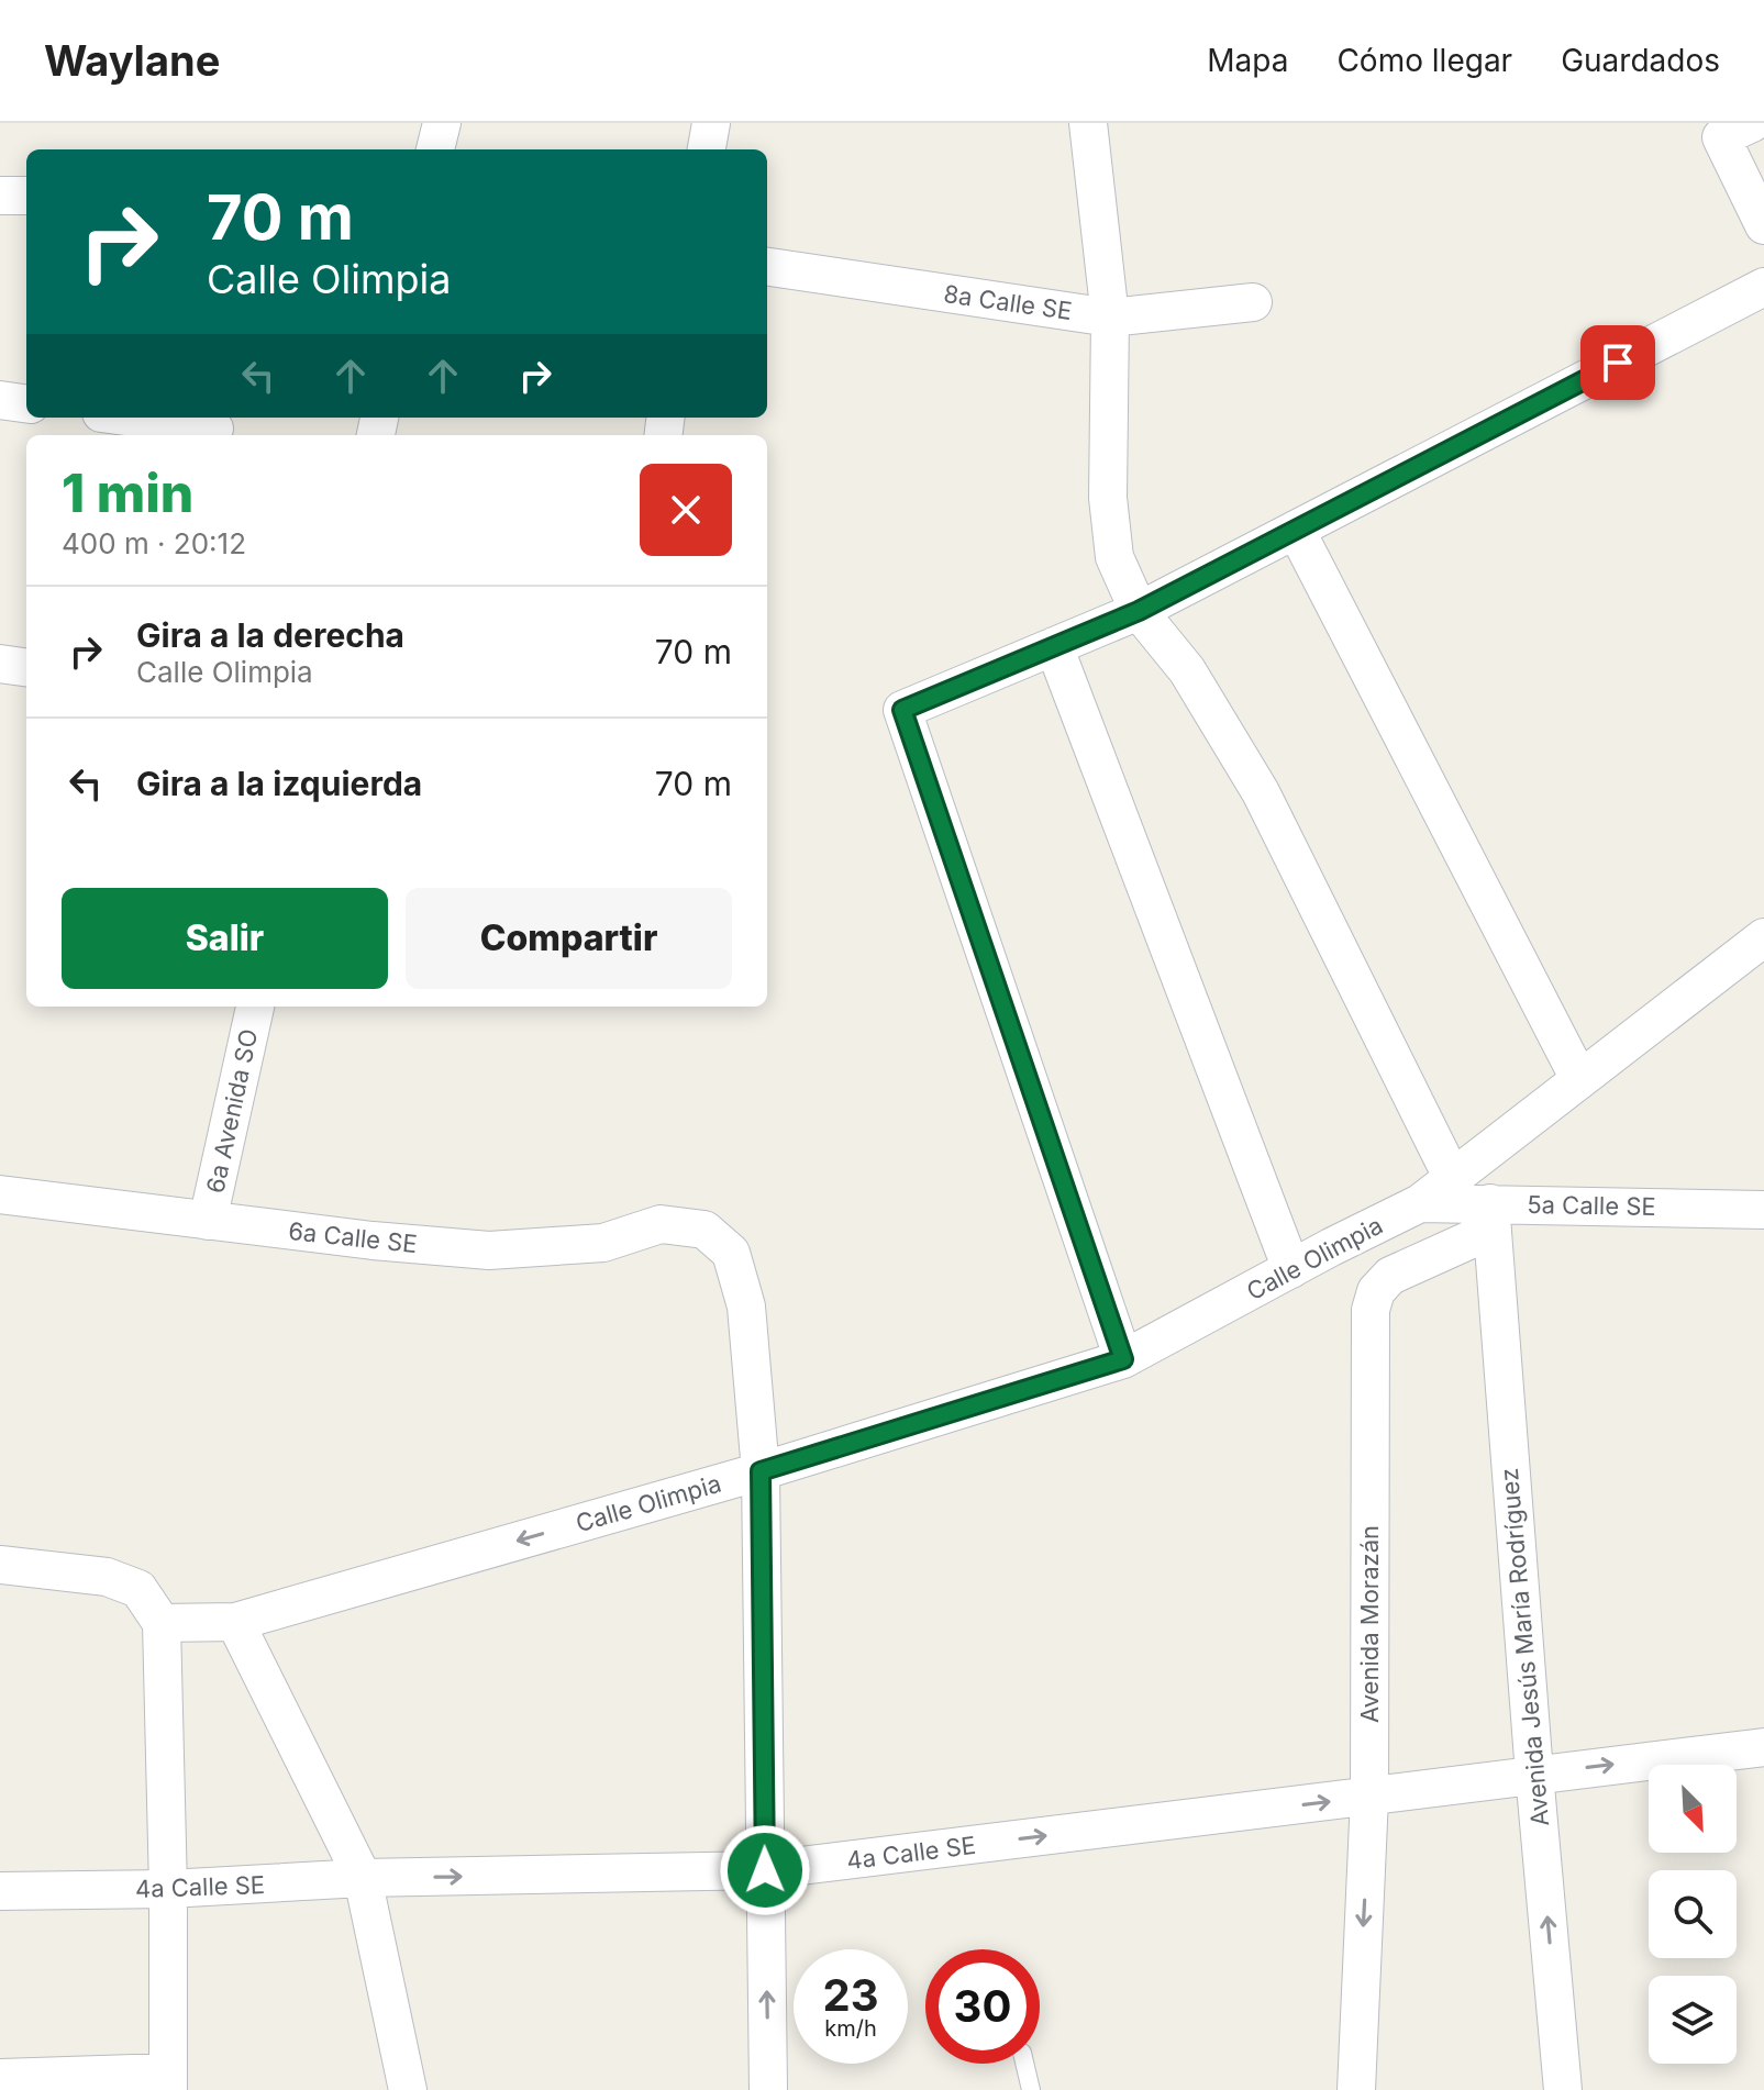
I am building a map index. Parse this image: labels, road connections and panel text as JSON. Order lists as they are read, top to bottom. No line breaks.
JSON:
{"streets":{"street":["8a Calle SE","6a Avenida SO","5a Calle SE","6a Calle SE","Calle Olimpia","Avenida Morazán","Avenida Jesús María Rodríguez","4a Calle SE"]},"crossings":[["6a Avenida SO","6a Calle SE"],["5a Calle SE","Calle Olimpia"],["5a Calle SE","Avenida Morazán"],["5a Calle SE","Avenida Jesús María Rodríguez"],["6a Calle SE","Calle Olimpia"],["Avenida Morazán","Avenida Jesús María Rodríguez"],["Avenida Morazán","4a Calle SE"],["Avenida Jesús María Rodríguez","4a Calle SE"]],"one_way":["Avenida Jesús María Rodríguez","4a Calle SE"],"north":"bottom right","page":{"header":"Waylane","nav":["Mapa","Cómo llegar","Guardados"],"turn":["70 m","Calle Olimpia"],"heading":["1 min","400 m · 20:12"],"list":[{"name":"Gira a la derecha","note":"Calle Olimpia","value":"70 m"},{"name":"Gira a la izquierda","value":"70 m"}],"buttons":["Salir","Compartir"],"speed":"23 km/h","limit":"30"}}
